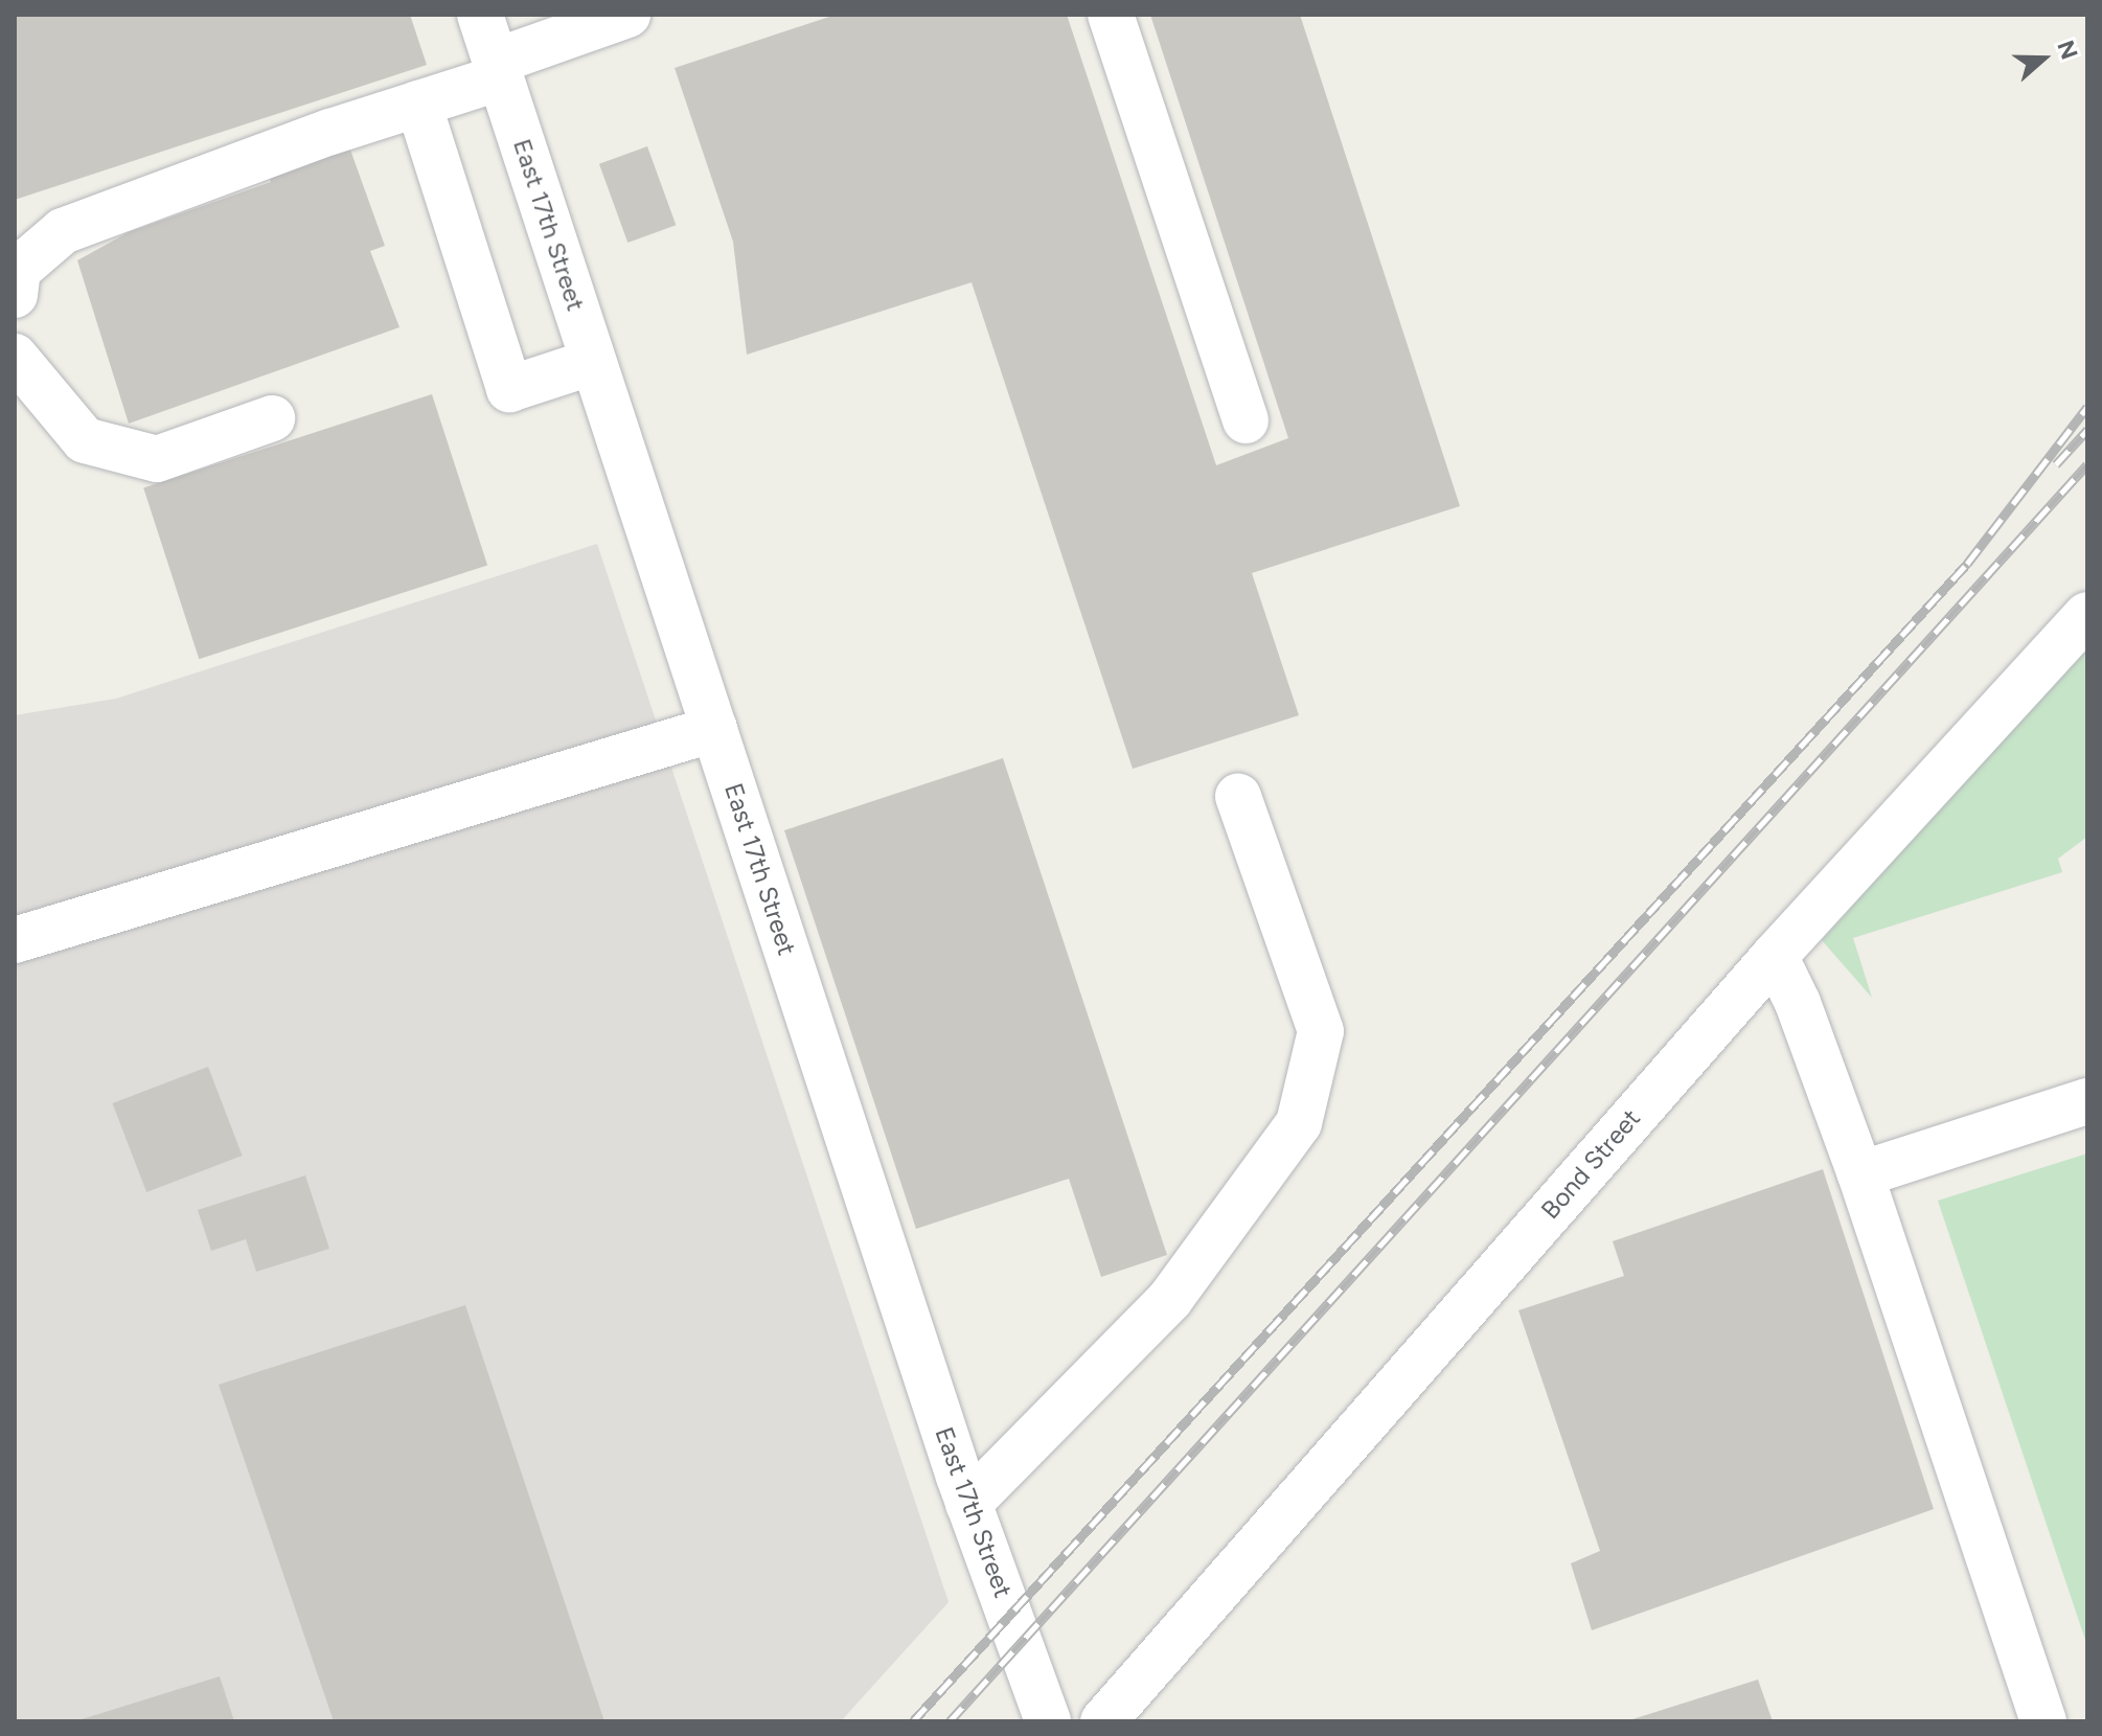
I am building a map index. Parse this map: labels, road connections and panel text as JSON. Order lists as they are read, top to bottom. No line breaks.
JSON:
{"streets":{"street":["East 17th Street","Bond Street"]},"north":"right"}
